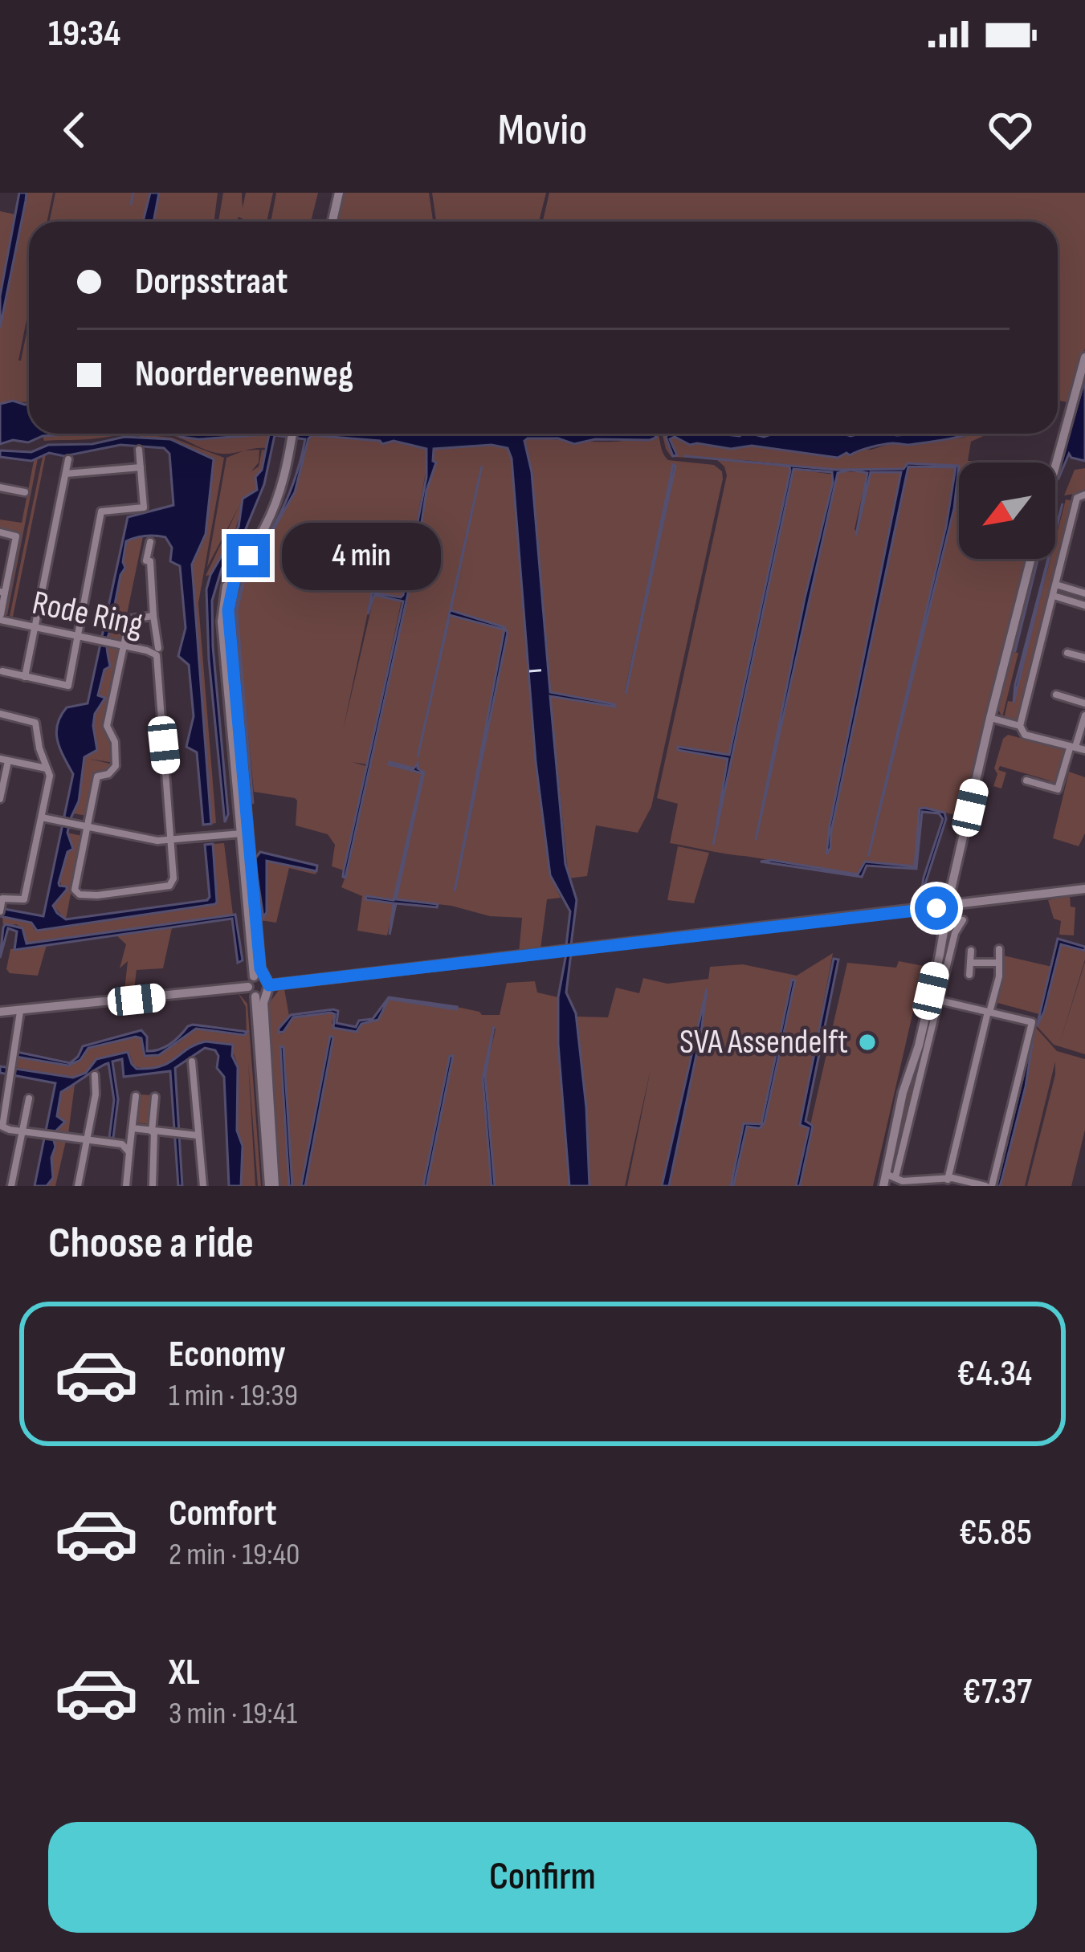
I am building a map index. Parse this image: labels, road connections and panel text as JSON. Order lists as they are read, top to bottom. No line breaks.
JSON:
{"streets":{"street":["Rode Ring"]},"places":["SVA Assendelft"],"north":"bottom left","page":{"status":"19:34","header":"Movio","banner":["Dorpsstraat","Noorderveenweg"],"bubble":"4 min","heading":"Choose a ride","list":[{"name":"Economy","note":"1 min · 19:39","value":"€4.34"},{"name":"Comfort","note":"2 min · 19:40","value":"€5.85"},{"name":"XL","note":"3 min · 19:41","value":"€7.37"}],"buttons":"Confirm"}}
